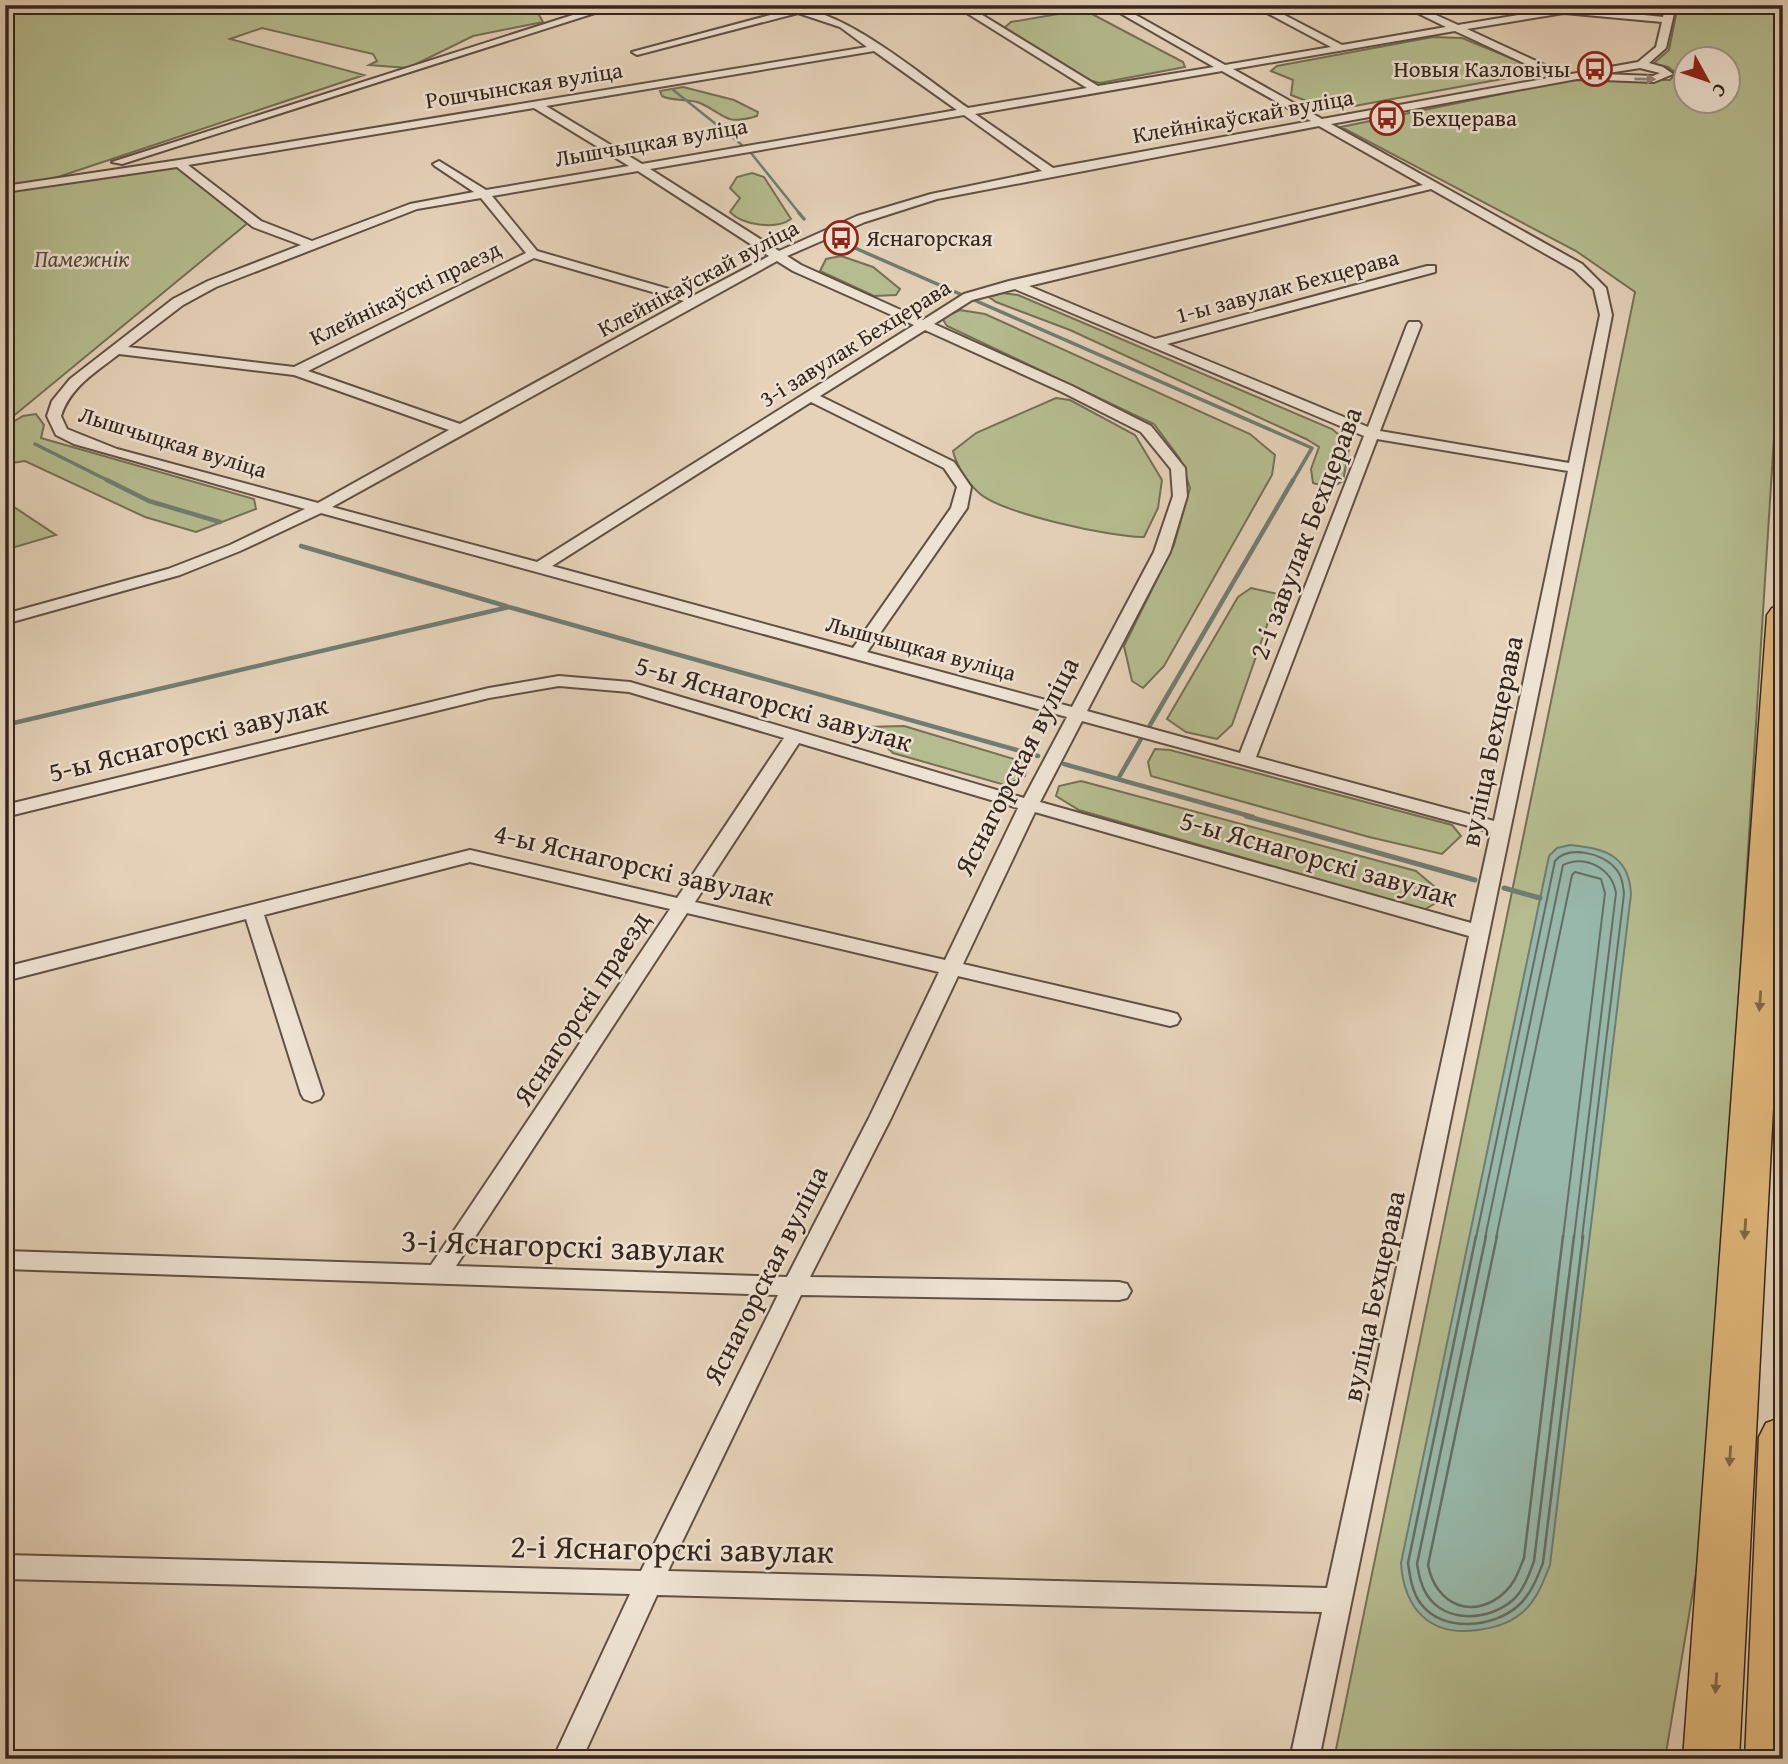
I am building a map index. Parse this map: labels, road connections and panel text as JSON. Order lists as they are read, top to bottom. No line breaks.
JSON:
{"streets":{"street":["Рошчынская вуліца","Клейнікаўскай вуліца","Лышчыцкая вуліца","1-ы завулак Бехцерава","Клейнікаўскі праезд","3-і завулак Бехцерава","2-і завулак Бехцерава","5-ы Яснагорскі завулак","вуліца Бехцерава","Яснагорская вуліца","4-ы Яснагорскі завулак","Яснагорскі праезд","3-і Яснагорскі завулак","2-і Яснагорскі завулак"]},"crossings":[["Рошчынская вуліца","Яснагорская вуліца"],["Клейнікаўскай вуліца","Лышчыцкая вуліца"],["Клейнікаўскай вуліца","вуліца Бехцерава"],["Клейнікаўскай вуліца","Яснагорская вуліца"],["Лышчыцкая вуліца","3-і завулак Бехцерава"],["Лышчыцкая вуліца","2-і завулак Бехцерава"],["Лышчыцкая вуліца","вуліца Бехцерава"],["Лышчыцкая вуліца","Яснагорская вуліца"],["1-ы завулак Бехцерава","3-і завулак Бехцерава"],["1-ы завулак Бехцерава","2-і завулак Бехцерава"],["1-ы завулак Бехцерава","вуліца Бехцерава"],["3-і завулак Бехцерава","вуліца Бехцерава"],["3-і завулак Бехцерава","Яснагорская вуліца"],["5-ы Яснагорскі завулак","вуліца Бехцерава"],["5-ы Яснагорскі завулак","Яснагорская вуліца"],["5-ы Яснагорскі завулак","Яснагорскі праезд"],["вуліца Бехцерава","2-і Яснагорскі завулак"],["Яснагорская вуліца","4-ы Яснагорскі завулак"],["Яснагорская вуліца","3-і Яснагорскі завулак"],["Яснагорская вуліца","2-і Яснагорскі завулак"],["4-ы Яснагорскі завулак","Яснагорскі праезд"],["Яснагорскі праезд","3-і Яснагорскі завулак"]],"parks":["Памежнік"],"places":{"bus stop":["Новыя Казловічы","Бехцерава","Яснагорская"]},"north":"bottom right"}
